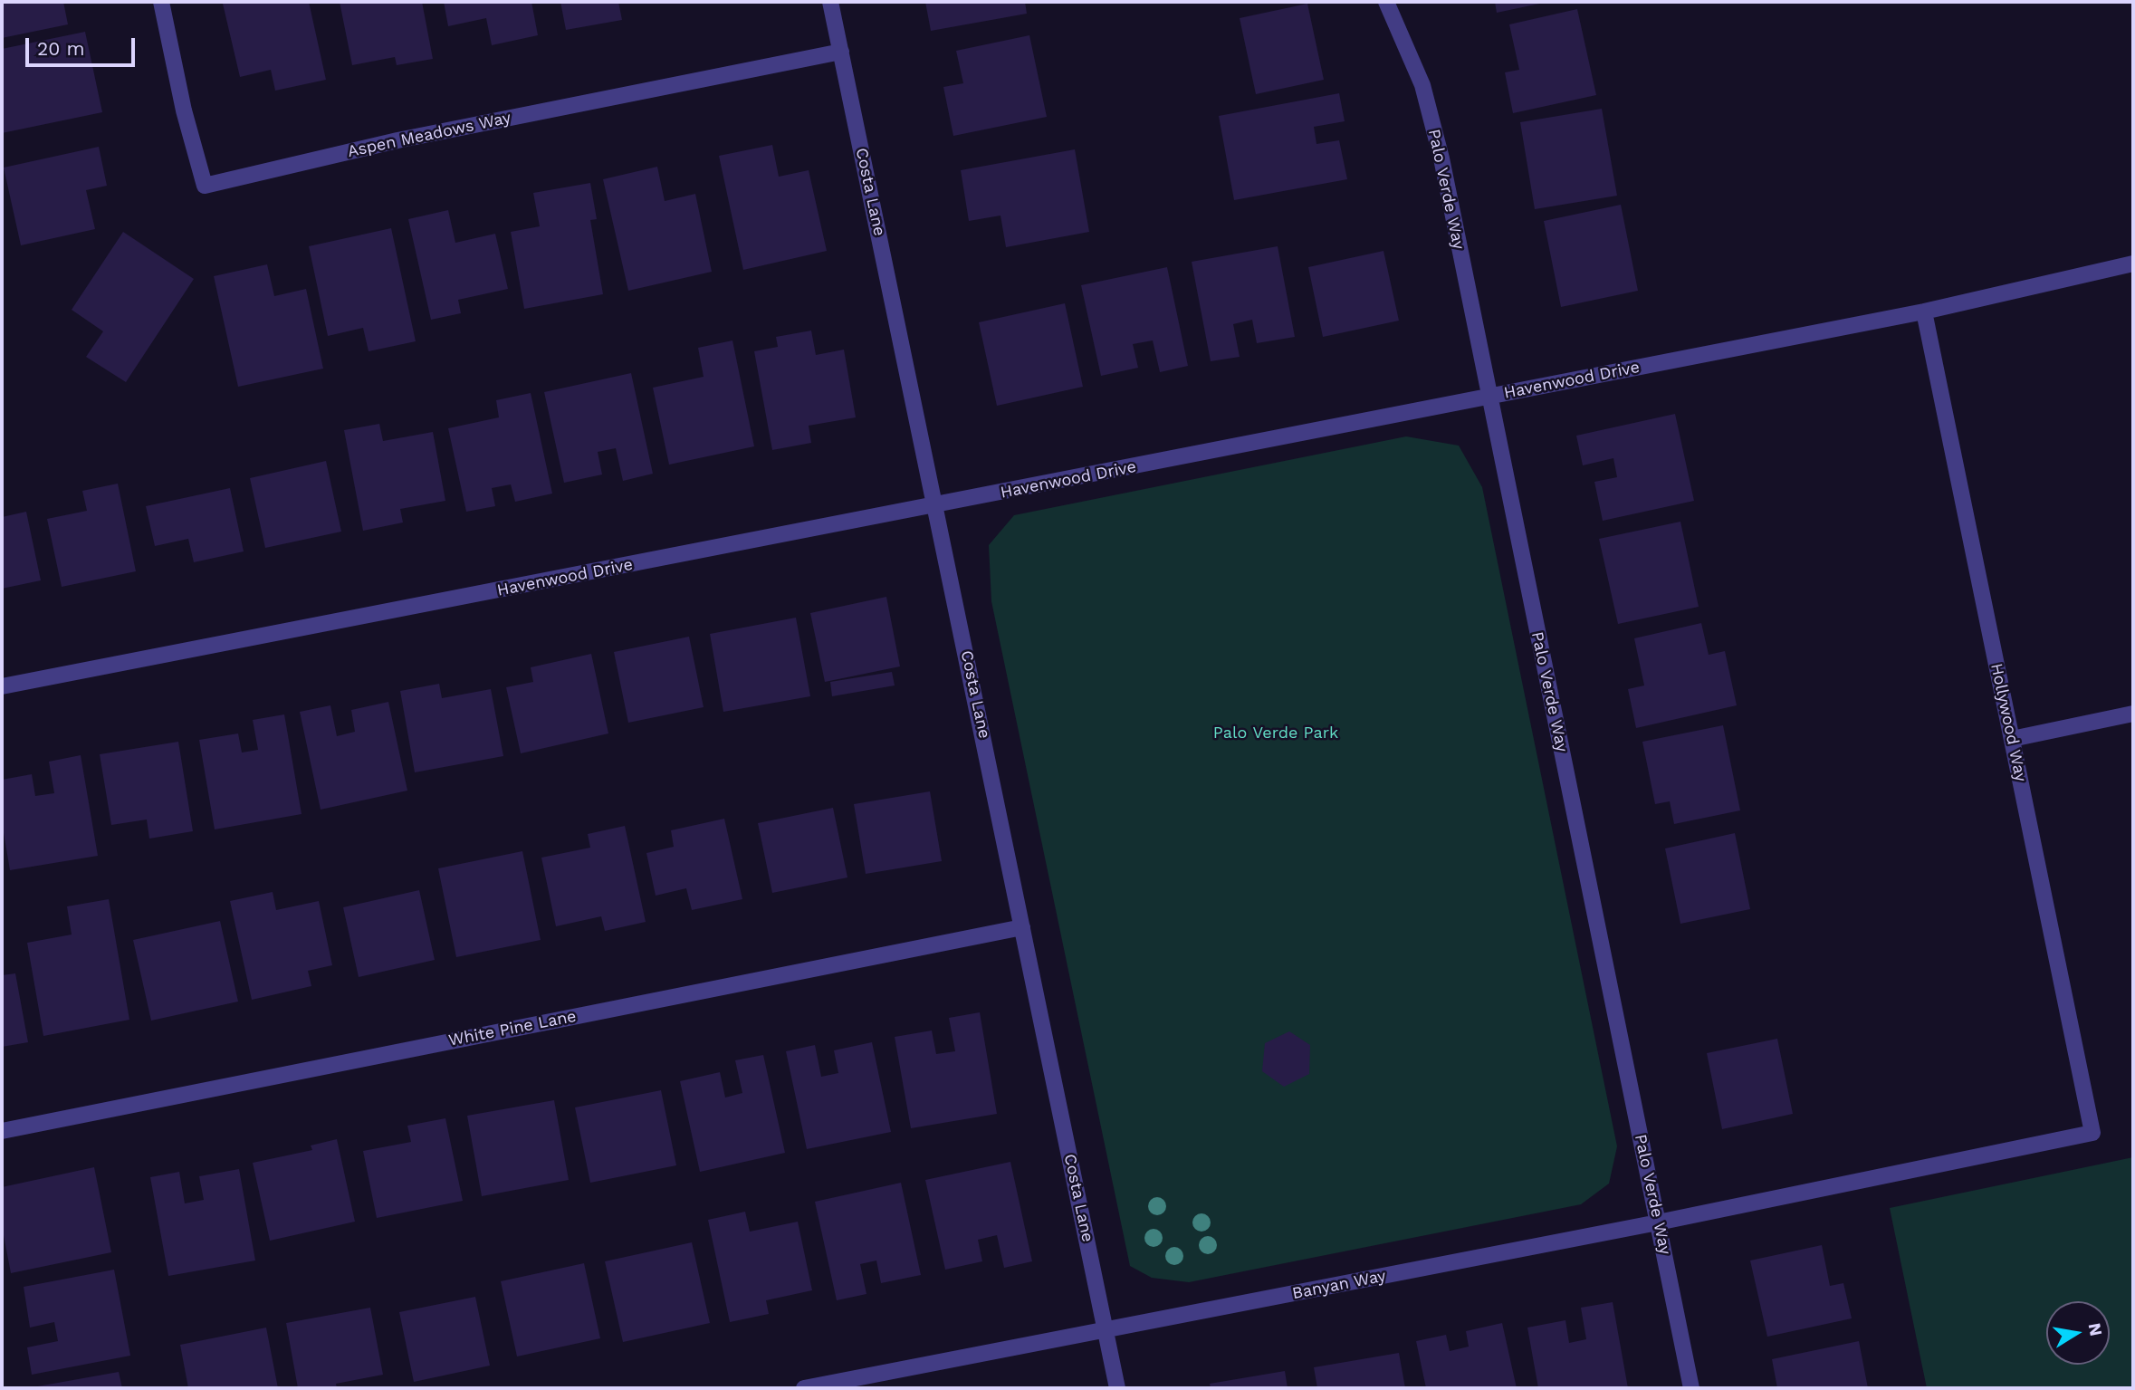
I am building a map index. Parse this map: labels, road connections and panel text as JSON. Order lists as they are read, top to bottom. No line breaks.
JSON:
{"streets":{"street":["Aspen Meadows Way","Palo Verde Way","Costa Lane","Havenwood Drive","Hollywood Way","White Pine Lane","Banyan Way"]},"crossings":[["Aspen Meadows Way","Costa Lane"],["Palo Verde Way","Havenwood Drive"],["Palo Verde Way","Banyan Way"],["Costa Lane","Havenwood Drive"],["Costa Lane","White Pine Lane"],["Costa Lane","Banyan Way"],["Havenwood Drive","Hollywood Way"],["Hollywood Way","Banyan Way"]],"parks":["Palo Verde Park"],"scale_bar":"20 m","north":"right"}
